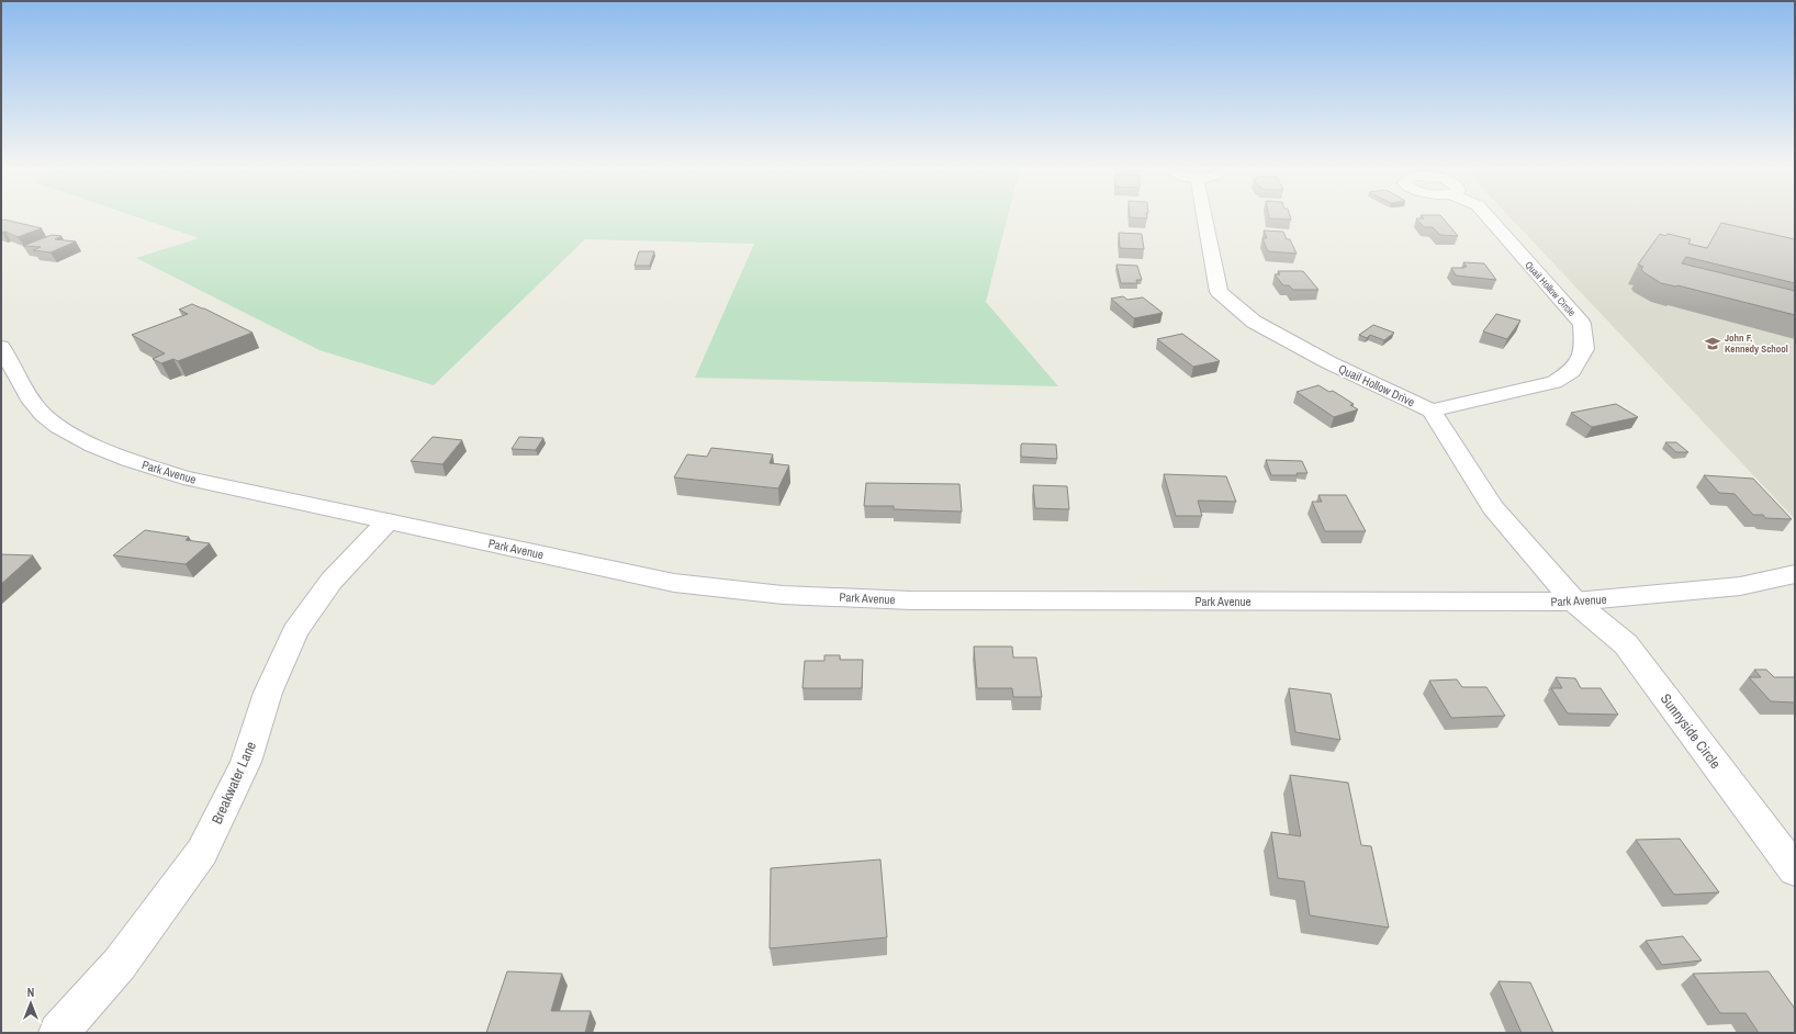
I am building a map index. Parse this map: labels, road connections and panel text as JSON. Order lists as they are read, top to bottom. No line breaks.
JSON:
{"streets":{"street":["Quail Hollow Circle","Quail Hollow Drive","Park Avenue","Sunnyside Circle","Breakwater Lane"]},"crossings":[["Quail Hollow Circle","Quail Hollow Drive"],["Park Avenue","Sunnyside Circle"],["Park Avenue","Breakwater Lane"]],"places":{"school or university":["John F. Kennedy School"]},"north":"top"}
